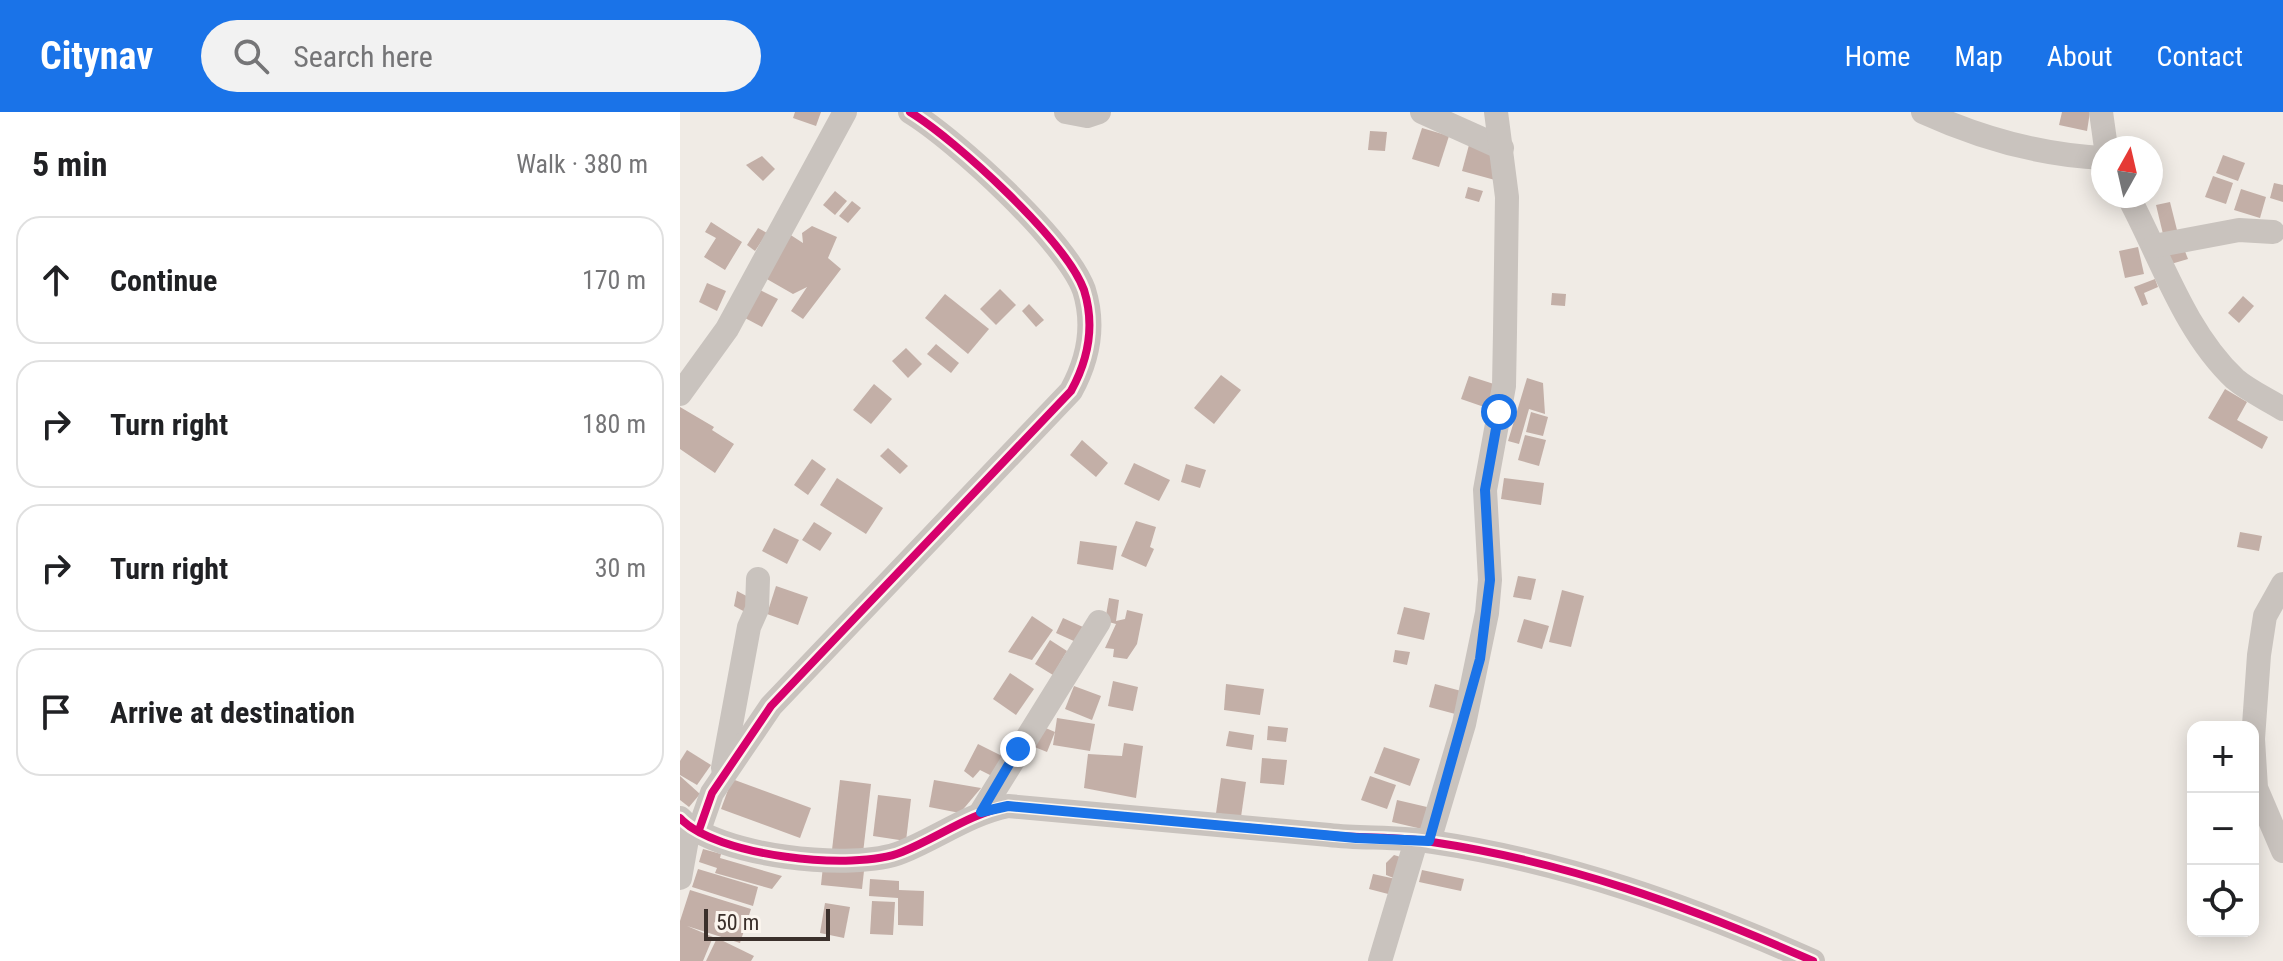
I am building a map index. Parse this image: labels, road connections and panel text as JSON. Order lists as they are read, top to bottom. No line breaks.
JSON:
{"scale_bar":"50 m","north":"top","page":{"header":"Citynav","search":"Search here","nav":["Home","Map","About","Contact"],"heading":["5 min","Walk · 380 m"],"list":[["Continue","170 m"],["Turn right","180 m"],["Turn right","30 m"],"Arrive at destination"],"map_buttons":["+","−"],"scale":"50 m"}}
